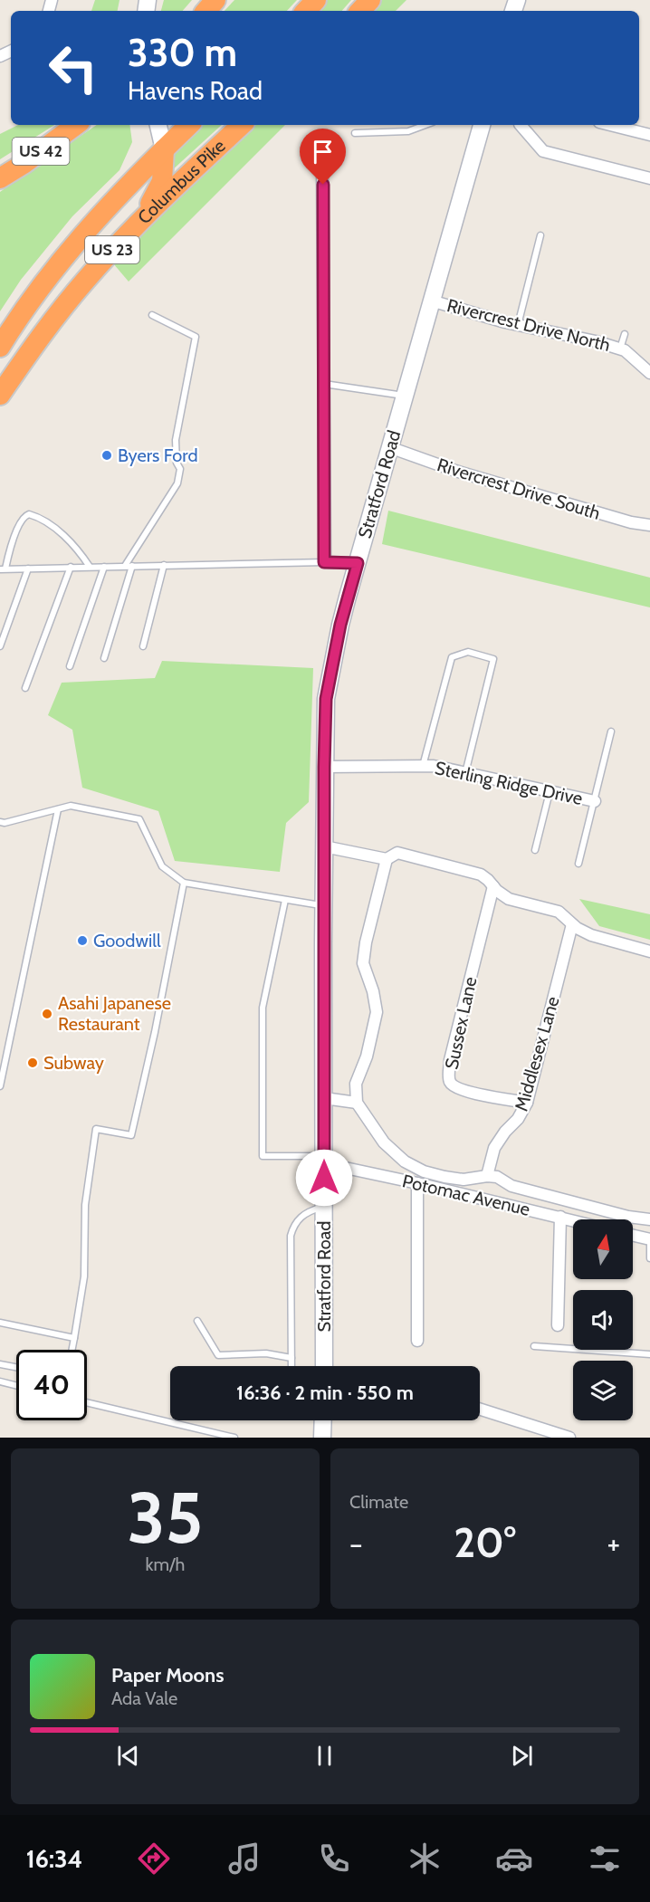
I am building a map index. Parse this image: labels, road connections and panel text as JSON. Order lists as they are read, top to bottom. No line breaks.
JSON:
{"streets":{"highway":["US 42","Columbus Pike","US 23"],"street":["Rivercrest Drive North","Stratford Road","Rivercrest Drive South","Sterling Ridge Drive","Sussex Lane","Middlesex Lane","Potomac Avenue"]},"crossings":[["Rivercrest Drive North","Stratford Road"],["Stratford Road","Rivercrest Drive South"],["Stratford Road","Sterling Ridge Drive"],["Stratford Road","Potomac Avenue"],["Sussex Lane","Middlesex Lane"]],"places":["Byers Ford","Goodwill","Asahi Japanese Restaurant","Subway"],"north":"top","page":{"turn":["330 m","Havens Road"],"limit":"40","trip":"16:36 · 2 min · 550 m","tile":[["35","km/h"],"Climate"],"heat":["−","20°","+"],"song":["Paper Moons","Ada Vale"],"tabs":"16:34"}}
